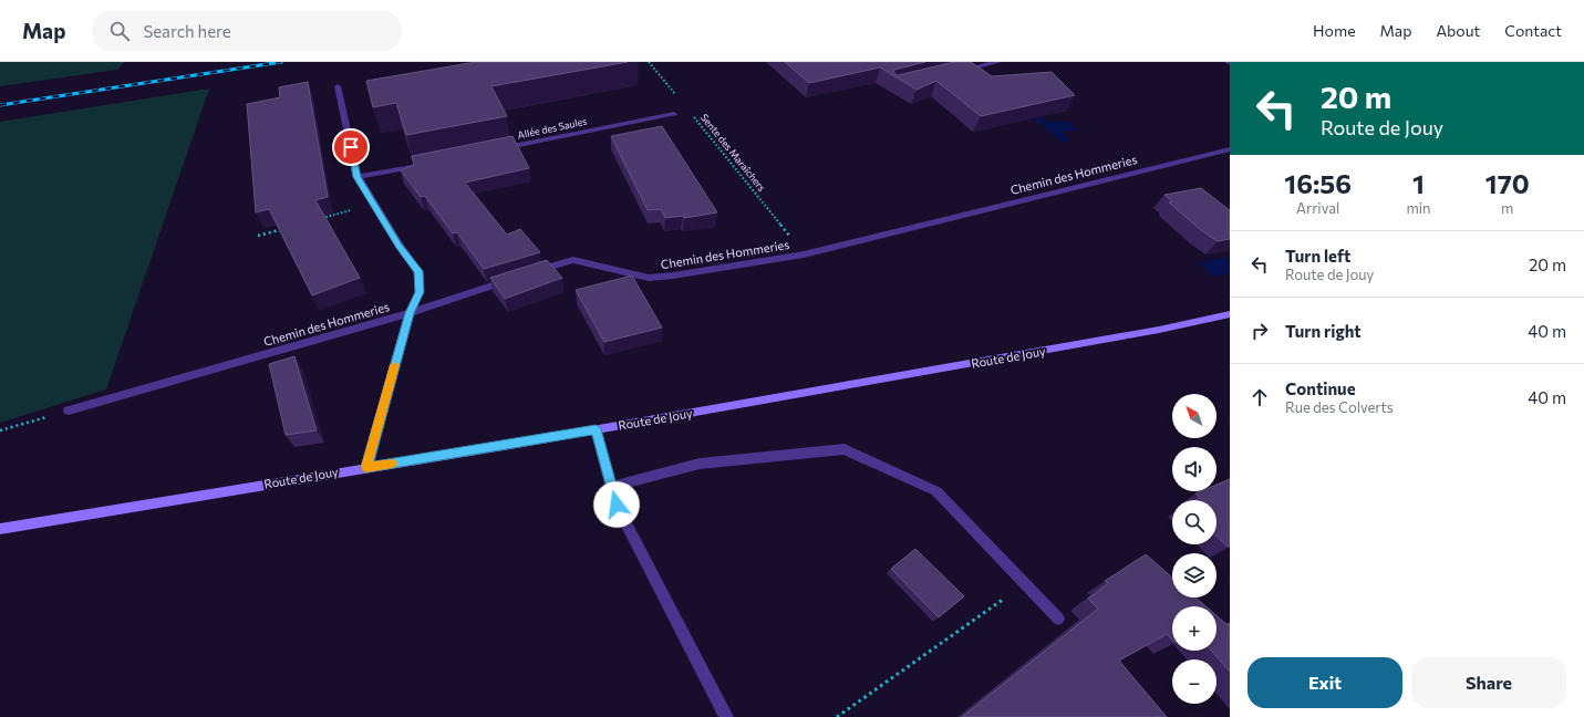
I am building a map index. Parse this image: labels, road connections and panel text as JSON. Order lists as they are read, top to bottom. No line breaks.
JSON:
{"streets":{"main road":["Route de Jouy"],"street":["Allée des Saules","Chemin des Hommeries"],"path":["Sente des Maraîchers"]},"crossings":[["Sente des Maraîchers","Chemin des Hommeries"]],"north":"top left","page":{"header":"Map","search":"Search here","nav":["Home","Map","About","Contact"],"turn":["20 m","Route de Jouy"],"eta":["16:56","Arrival","1","min","170","m"],"list":[{"name":"Turn left","note":"Route de Jouy","value":"20 m"},{"name":"Turn right","value":"40 m"},{"name":"Continue","note":"Rue des Colverts","value":"40 m"}],"map_buttons":["+","−"],"buttons":["Exit","Share"]}}
